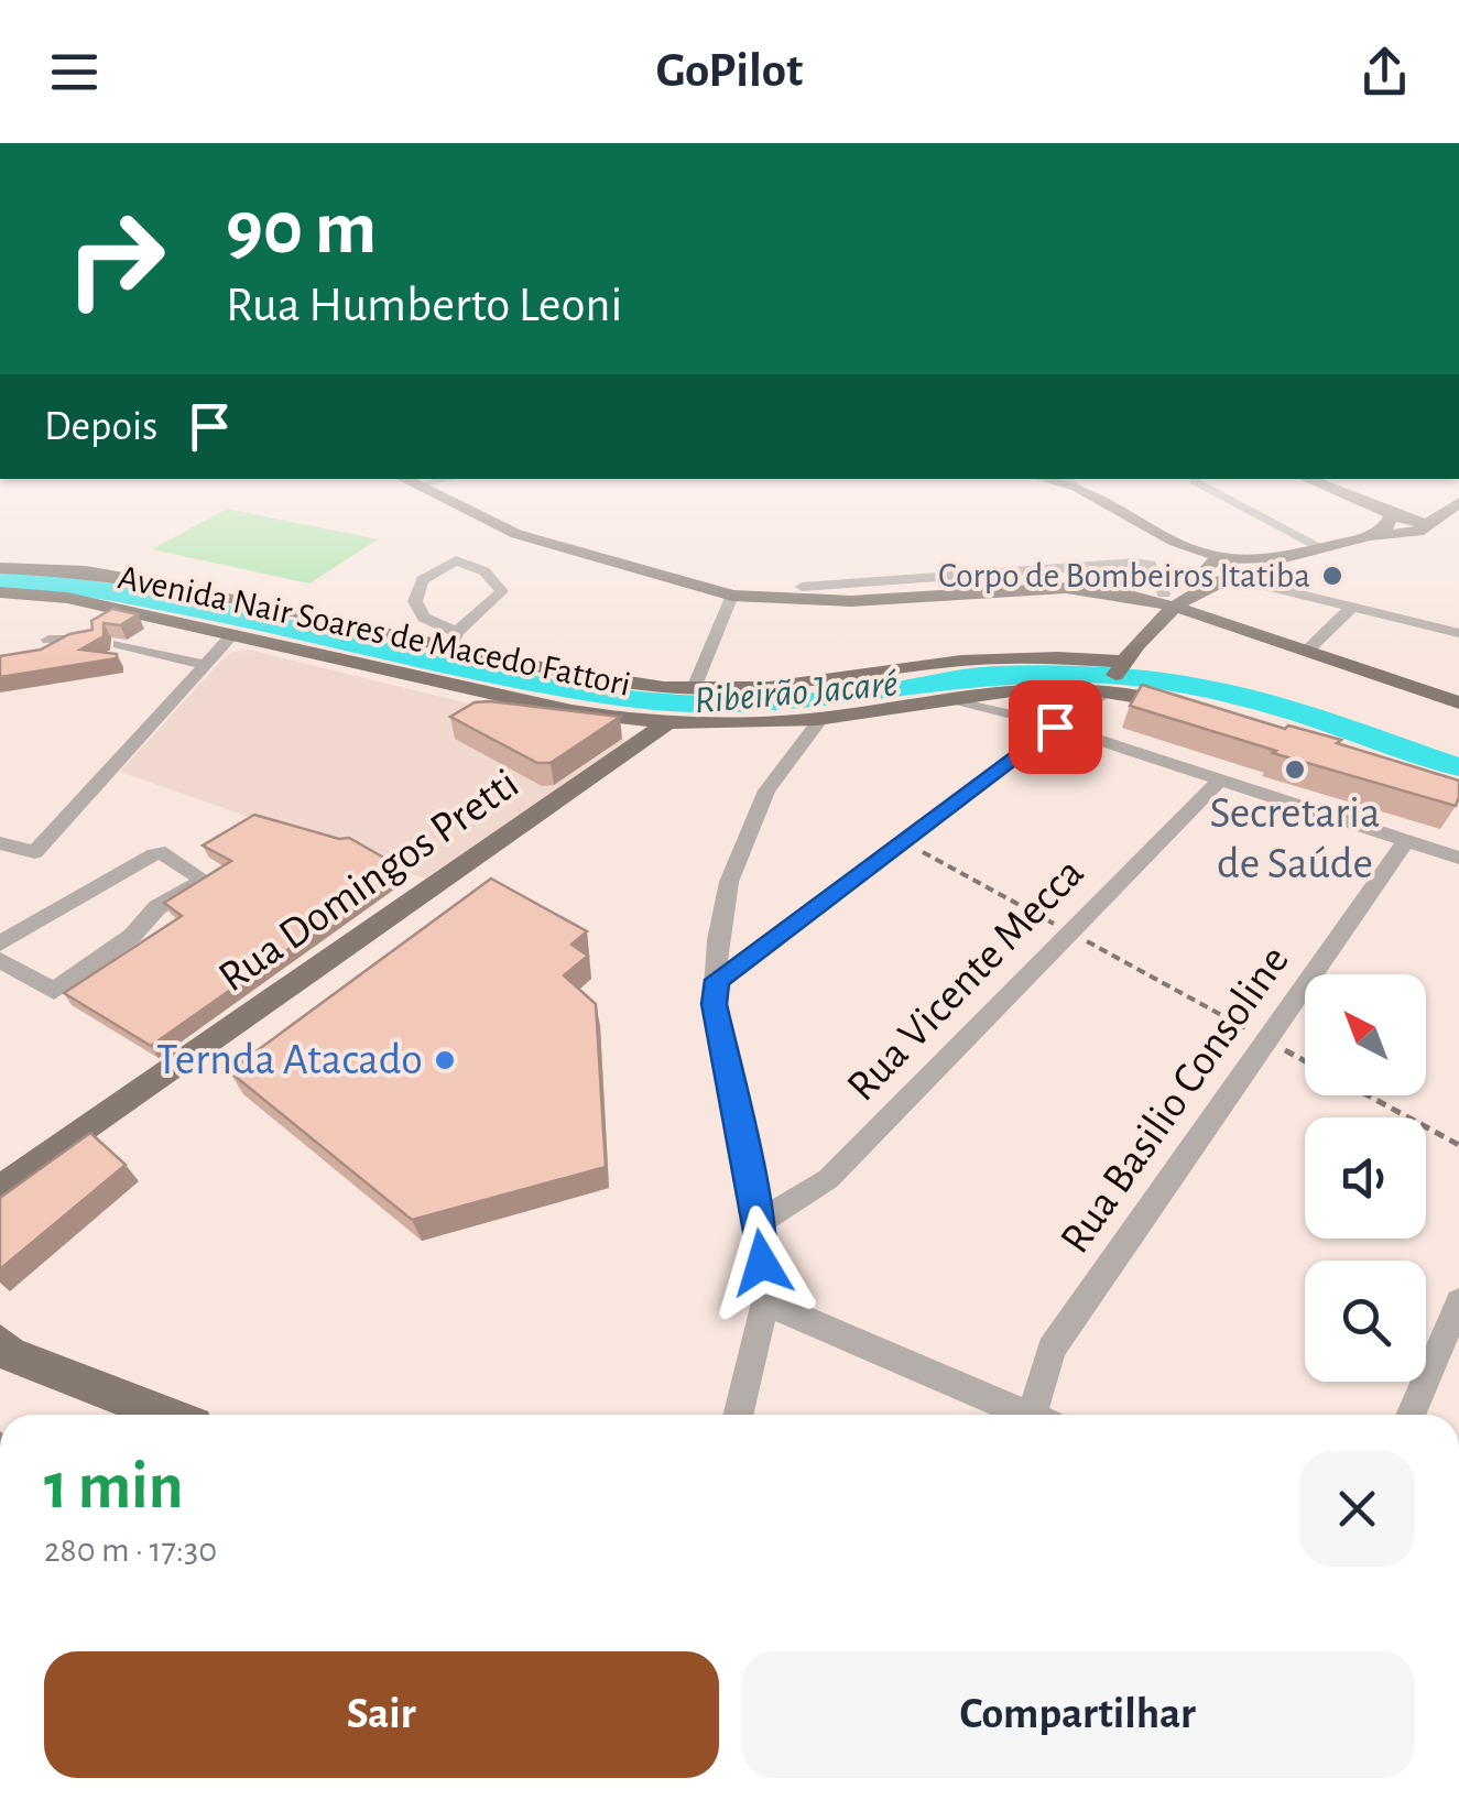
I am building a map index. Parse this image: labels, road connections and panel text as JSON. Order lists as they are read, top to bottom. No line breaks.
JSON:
{"streets":{"main road":["Avenida Nair Soares de Macedo Fattori","Rua Domingos Pretti"],"street":["Rua Vicente Mecca","Rua Basilio Consoline"]},"crossings":[["Avenida Nair Soares de Macedo Fattori","Rua Domingos Pretti"]],"water":["Ribeirão Jacaré"],"places":["Corpo de Bombeiros Itatiba","Secretaria de Saúde","Ternda Atacado"],"north":"top left","page":{"header":"GoPilot","turn":["90 m","Rua Humberto Leoni"],"then":"Depois","heading":["1 min","280 m · 17:30"],"buttons":["Sair","Compartilhar"]}}
